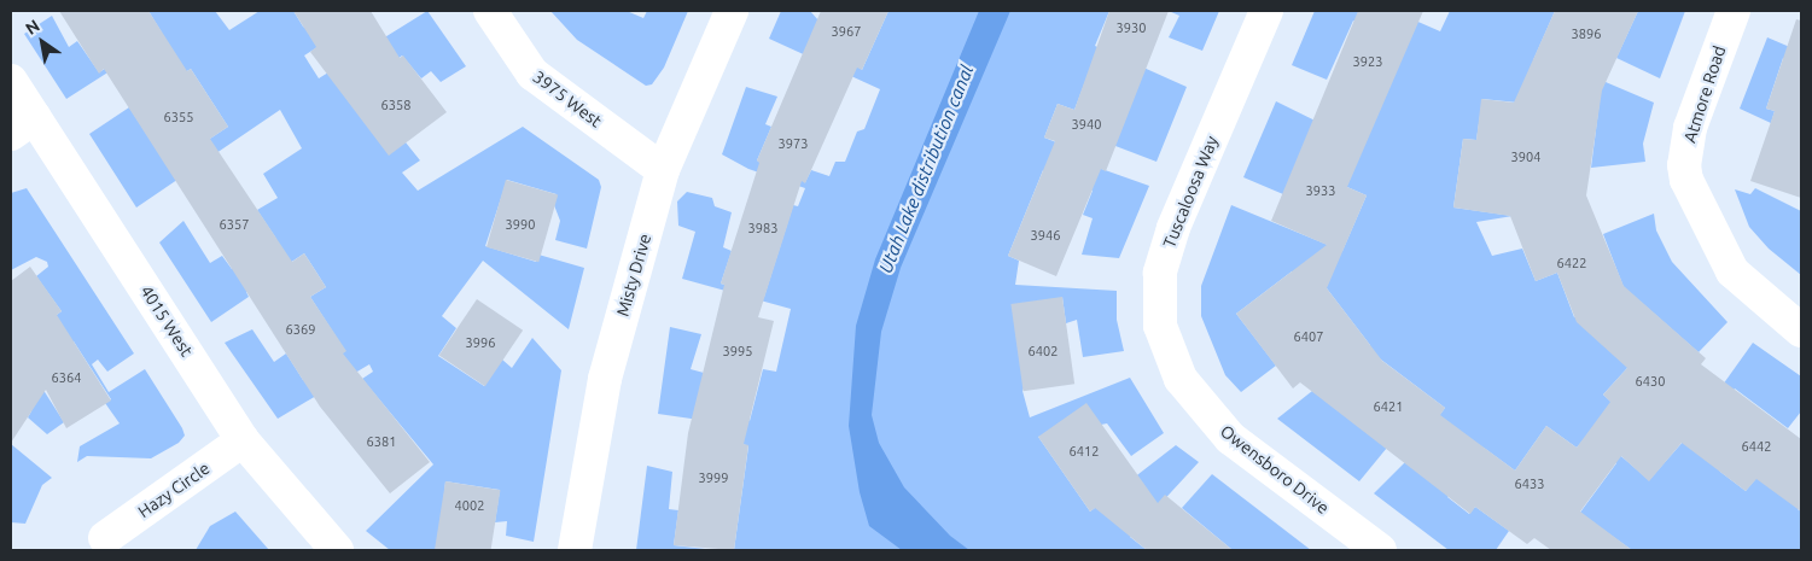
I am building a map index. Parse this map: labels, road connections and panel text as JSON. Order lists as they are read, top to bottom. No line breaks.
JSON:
{"streets":{"street":["Atmore Road","3975 West","Tuscaloosa Way","Misty Drive","4015 West","Owensboro Drive","Hazy Circle"]},"crossings":[["3975 West","Misty Drive"],["Tuscaloosa Way","Owensboro Drive"],["4015 West","Hazy Circle"]],"water":["Utah Lake distribution canal"],"house_numbers":["3930","3967","3896","3923","6358","6355","3940","3973","3904","3933","6357","3990","3983","3946","6422","6369","6407","3996","3995","6402","6364","6430","6421","6381","6442","6412","3999","6433","4002"],"north":"top left"}
